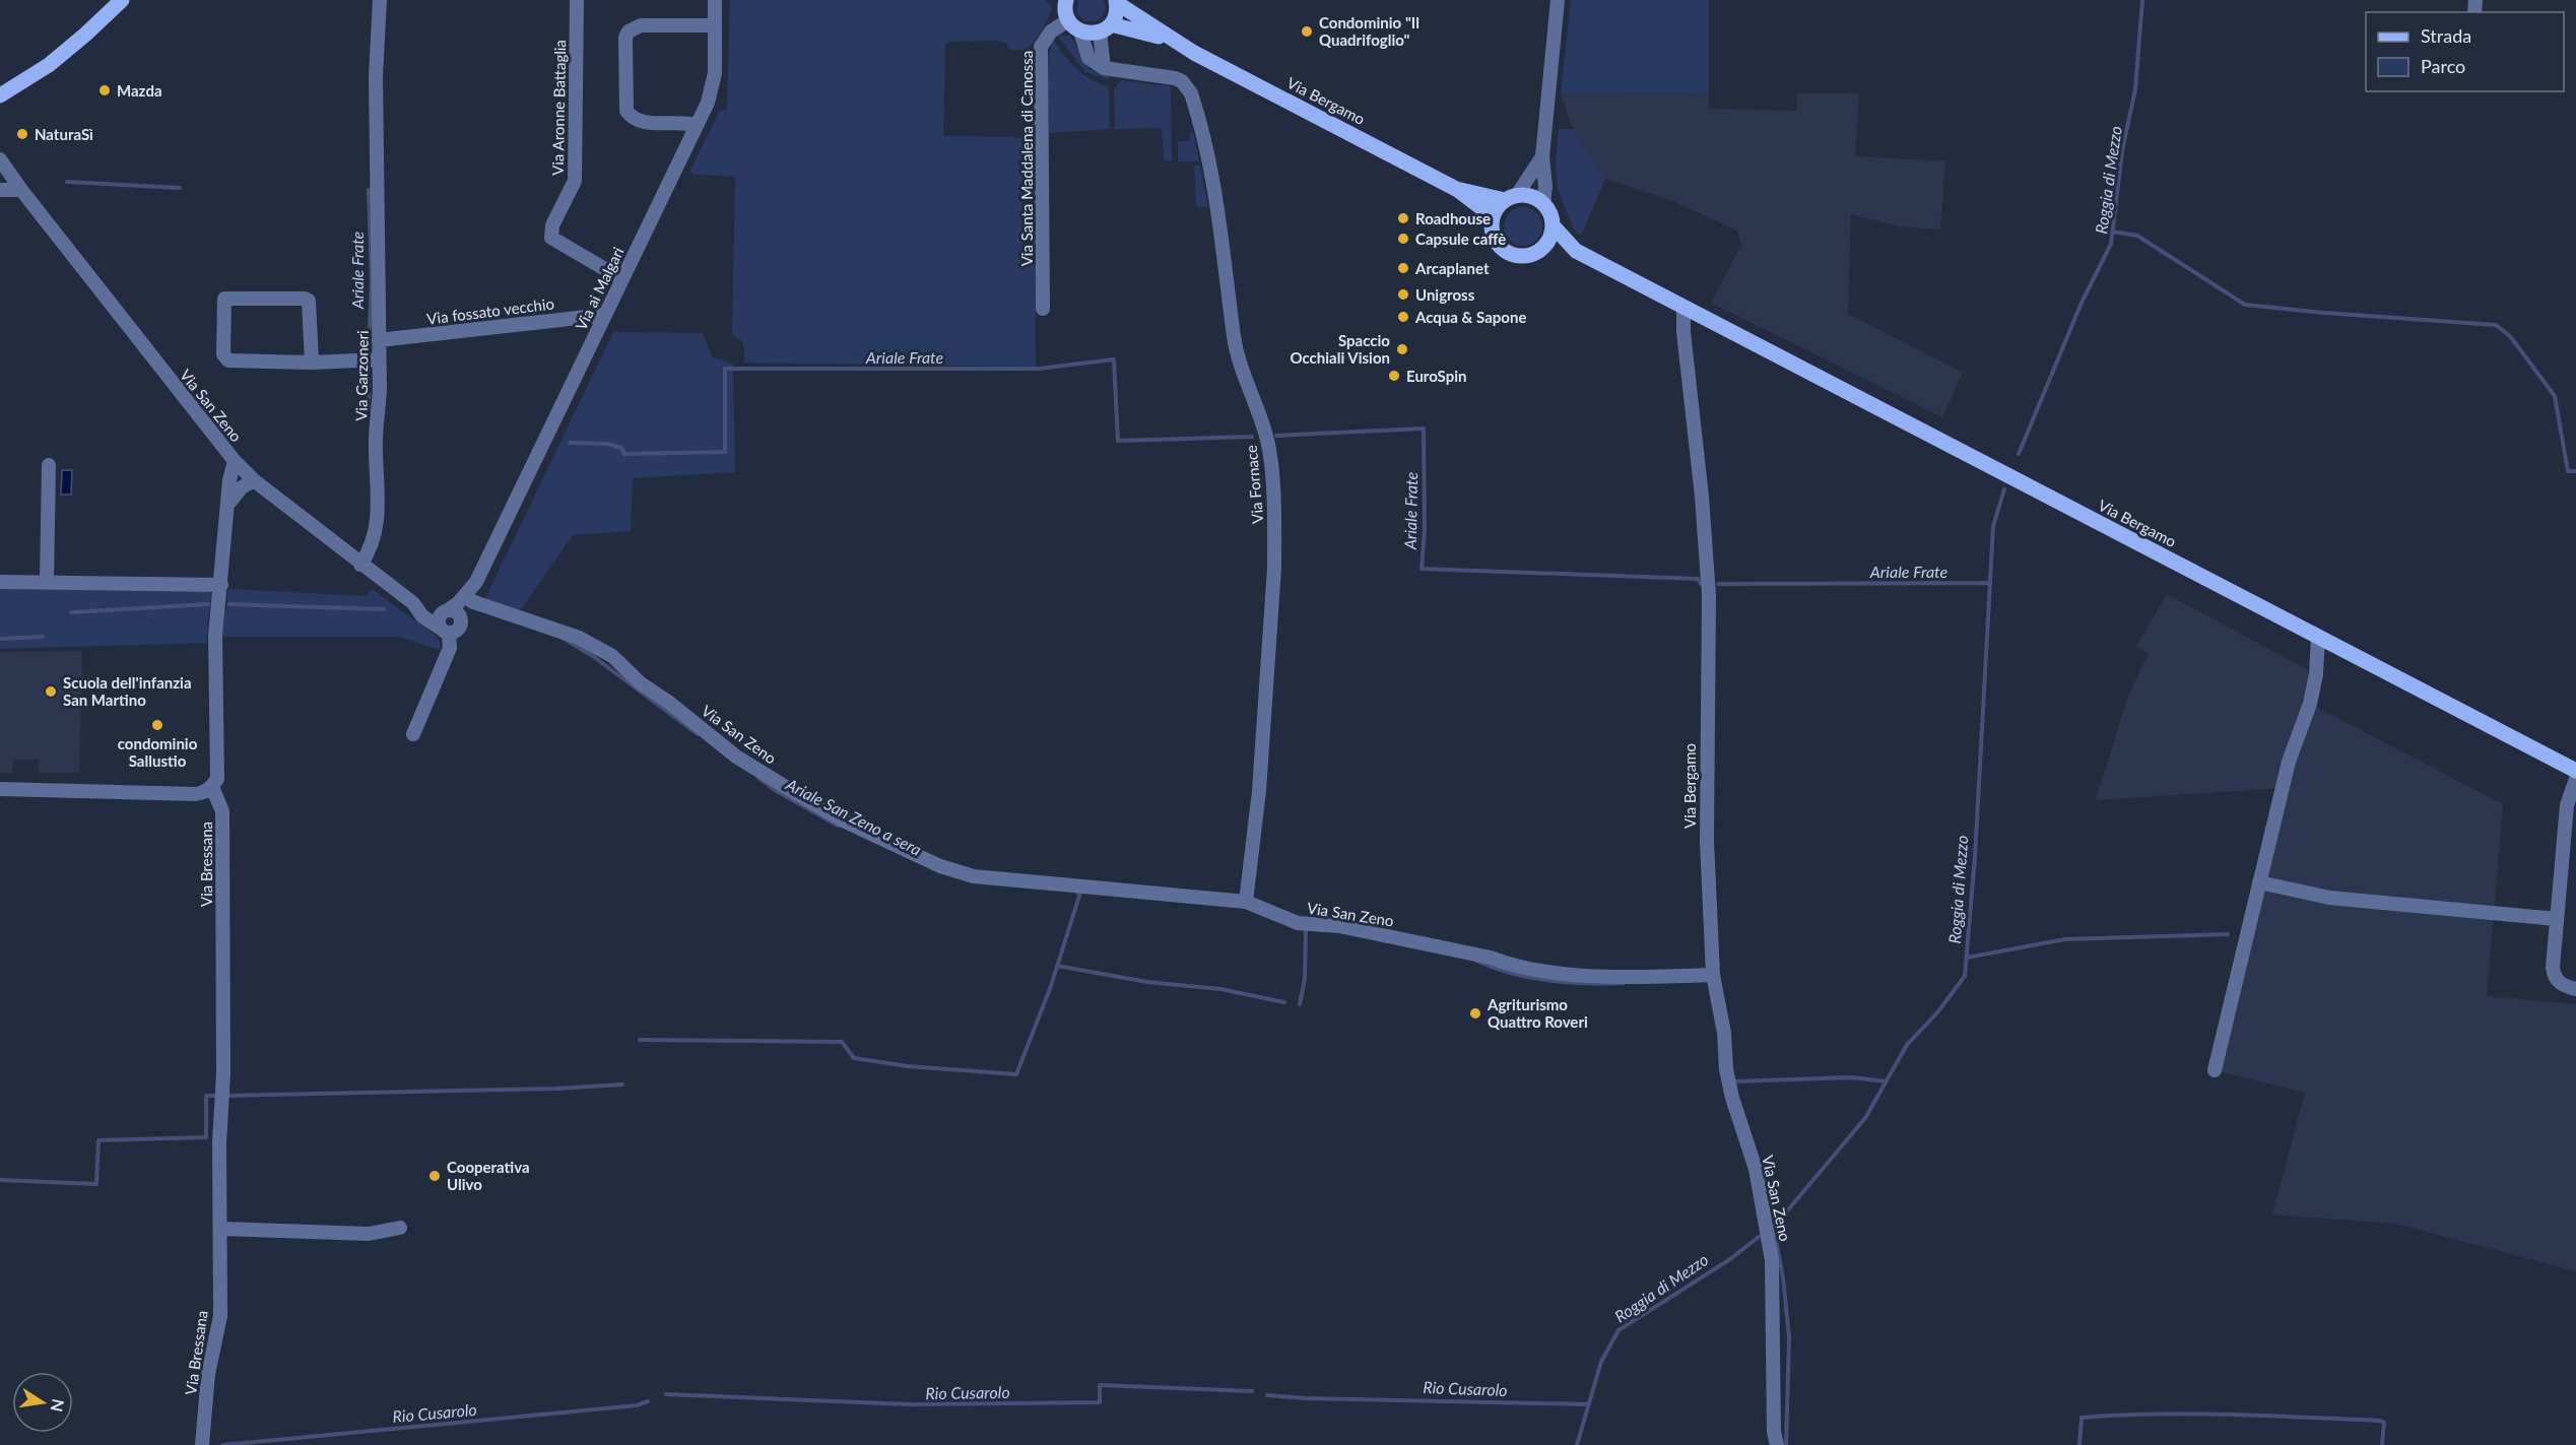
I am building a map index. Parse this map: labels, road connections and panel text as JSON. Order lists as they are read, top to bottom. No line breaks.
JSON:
{"streets":{"main road":["Via Bergamo"],"street":["Via Aronne Battaglia","Via Santa Maddalena di Canossa","Via ai Malgari","Via fossato vecchio","Via Garzoneri","Via San Zeno","Via Fornace","Via Bressana"]},"crossings":[["Via Bergamo","Via San Zeno"],["Via Aronne Battaglia","Via ai Malgari"],["Via ai Malgari","Via fossato vecchio"],["Via fossato vecchio","Via Garzoneri"],["Via Garzoneri","Via San Zeno"],["Via San Zeno","Via Fornace"],["Via San Zeno","Via Bressana"]],"water":["Roggia di Mezzo","Ariale Frate","Ariale San Zeno a sera","Rio Cusarolo"],"places":["Condominio \"Il Quadrifoglio\"","Mazda","NaturaSì","Roadhouse","Capsule caffè","Arcaplanet","Unigross","Acqua & Sapone","Spaccio Occhiali Vision","EuroSpin","Scuola dell'infanzia San Martino","condominio Sallustio","Agriturismo Quattro Roveri","Cooperativa Ulivo"],"legend":["Strada","Parco"],"north":"right"}
